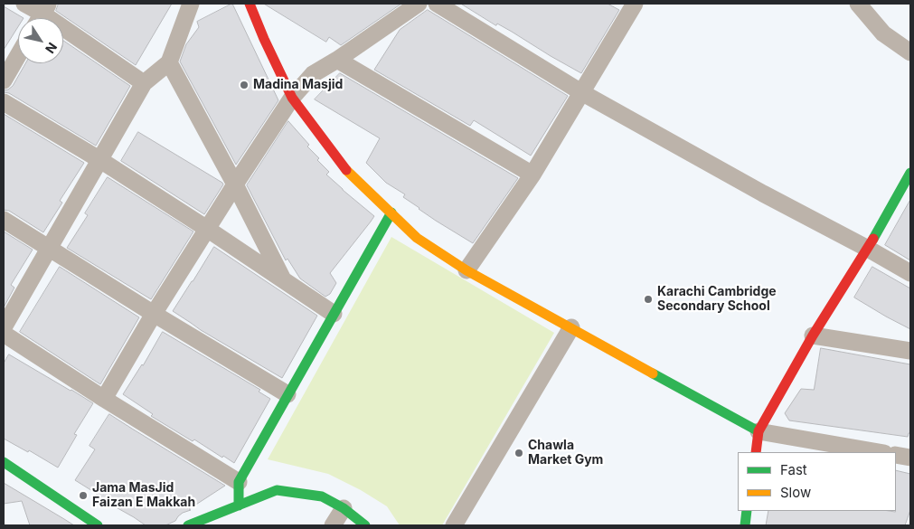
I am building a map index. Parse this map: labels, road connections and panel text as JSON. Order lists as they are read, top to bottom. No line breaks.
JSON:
{"places":["Madina Masjid","Karachi Cambridge Secondary School","Chawla Market Gym","Jama MasJid Faizan E Makkah"],"legend":["Fast","Slow"],"north":"bottom right"}
